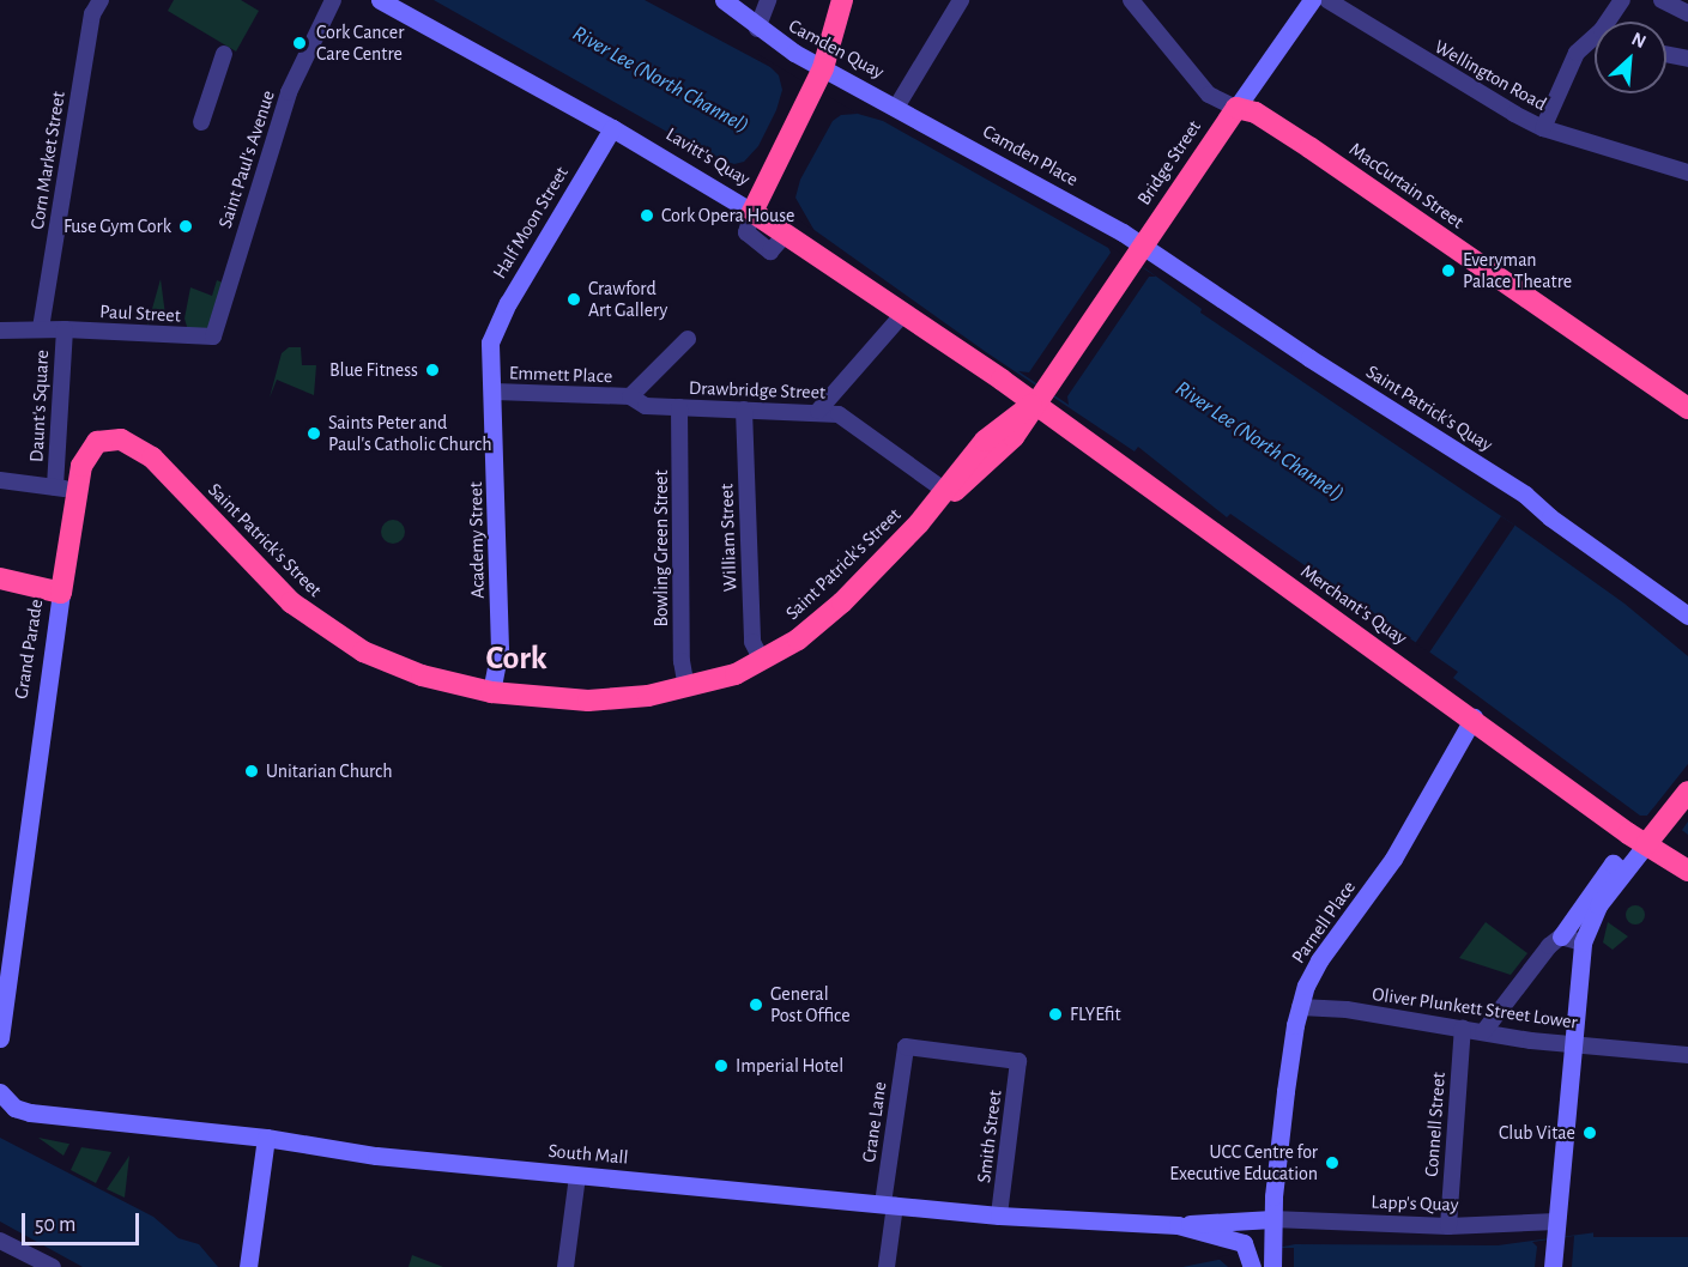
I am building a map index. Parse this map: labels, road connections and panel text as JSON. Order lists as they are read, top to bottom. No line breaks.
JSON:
{"streets":{"highway":["Lavitt's Quay","Bridge Street","MacCurtain Street","Saint Patrick's Street","Merchant's Quay","Grand Parade"],"main road":["Camden Quay","Camden Place","Half Moon Street","Saint Patrick's Quay","Academy Street","Parnell Place","South Mall"],"street":["Wellington Road","Saint Paul's Avenue","Corn Market Street","Paul Street","Emmett Place","Drawbridge Street","Daunt's Square","William Street","Bowling Green Street","Oliver Plunkett Street Lower","Crane Lane","Connell Street","Smith Street","Lapp's Quay"]},"crossings":[["Camden Quay","Camden Place"],["Camden Place","Bridge Street"],["Camden Place","Saint Patrick's Quay"],["Lavitt's Quay","Bridge Street"],["Lavitt's Quay","Half Moon Street"],["Lavitt's Quay","Saint Patrick's Street"],["Lavitt's Quay","Merchant's Quay"],["Saint Paul's Avenue","Paul Street"],["Corn Market Street","Daunt's Square"],["Bridge Street","MacCurtain Street"],["Bridge Street","Saint Patrick's Quay"],["Bridge Street","Saint Patrick's Street"],["Bridge Street","Merchant's Quay"],["Half Moon Street","Academy Street"],["Paul Street","Daunt's Square"],["Emmett Place","Drawbridge Street"],["Emmett Place","Academy Street"],["Drawbridge Street","William Street"],["Drawbridge Street","Saint Patrick's Street"],["Drawbridge Street","Bowling Green Street"],["Daunt's Square","Grand Parade"],["William Street","Saint Patrick's Street"],["Saint Patrick's Street","Academy Street"],["Saint Patrick's Street","Bowling Green Street"],["Saint Patrick's Street","Merchant's Quay"],["Saint Patrick's Street","Grand Parade"],["Merchant's Quay","Parnell Place"],["Parnell Place","Oliver Plunkett Street Lower"],["Parnell Place","South Mall"],["Parnell Place","Lapp's Quay"],["Oliver Plunkett Street Lower","Connell Street"],["Crane Lane","Smith Street"],["Crane Lane","South Mall"],["Connell Street","Lapp's Quay"],["Smith Street","South Mall"],["South Mall","Lapp's Quay"]],"districts":["Cork"],"water":["River Lee (North Channel)"],"places":["Cork Cancer Care Centre","Cork Opera House","Fuse Gym Cork","Everyman Palace Theatre","Crawford Art Gallery","Blue Fitness","Saints Peter and Paul's Catholic Church","Unitarian Church","General Post Office","FLYEfit","Imperial Hotel","Club Vitae","UCC Centre for Executive Education"],"scale_bar":"50 m","north":"top right"}
